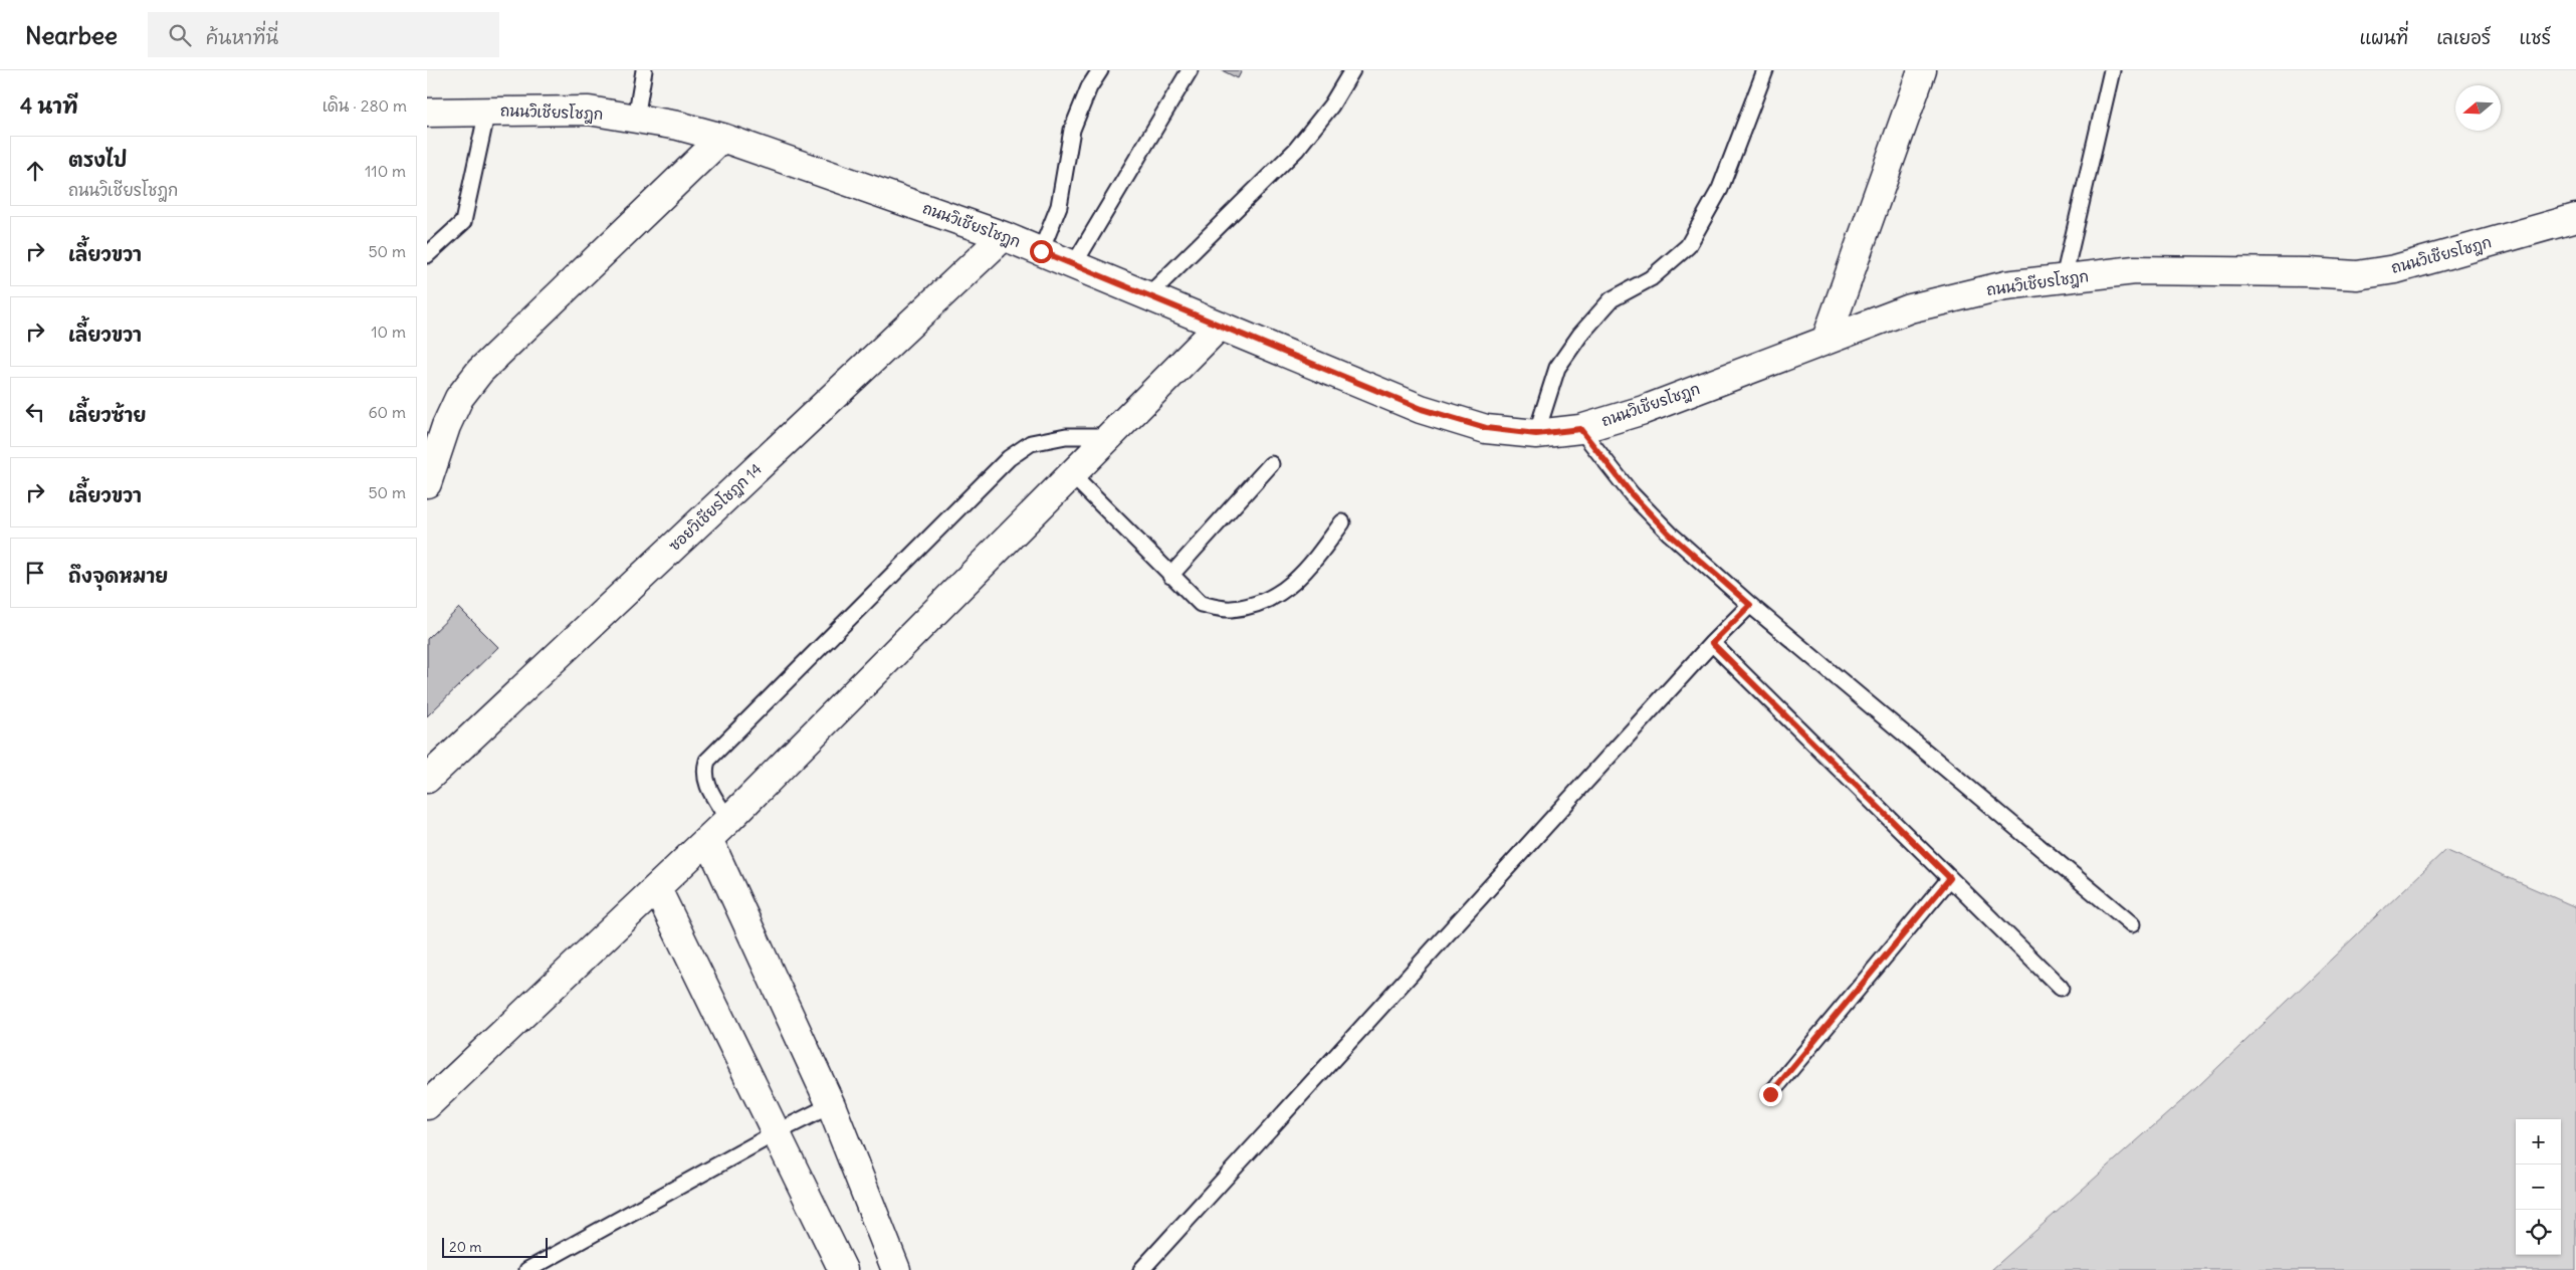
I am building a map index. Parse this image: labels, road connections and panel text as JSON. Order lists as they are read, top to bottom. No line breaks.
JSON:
{"streets":{"street":["ถนนวิเชียรโชฎก","ซอยวิเชียรโชฎก 14"]},"crossings":[["ถนนวิเชียรโชฎก","ซอยวิเชียรโชฎก 14"]],"scale_bar":"20 m","north":"left","page":{"header":"Nearbee","search":"ค้นหาที่นี่","nav":["แผนที่","เลเยอร์","แชร์"],"heading":["4 นาที","เดิน · 280 m"],"list":[["ตรงไป","ถนนวิเชียรโชฎก","110 m"],["เลี้ยวขวา","50 m"],["เลี้ยวขวา","10 m"],["เลี้ยวซ้าย","60 m"],["เลี้ยวขวา","50 m"],"ถึงจุดหมาย"],"map_buttons":["+","−"],"scale":"20 m"}}
